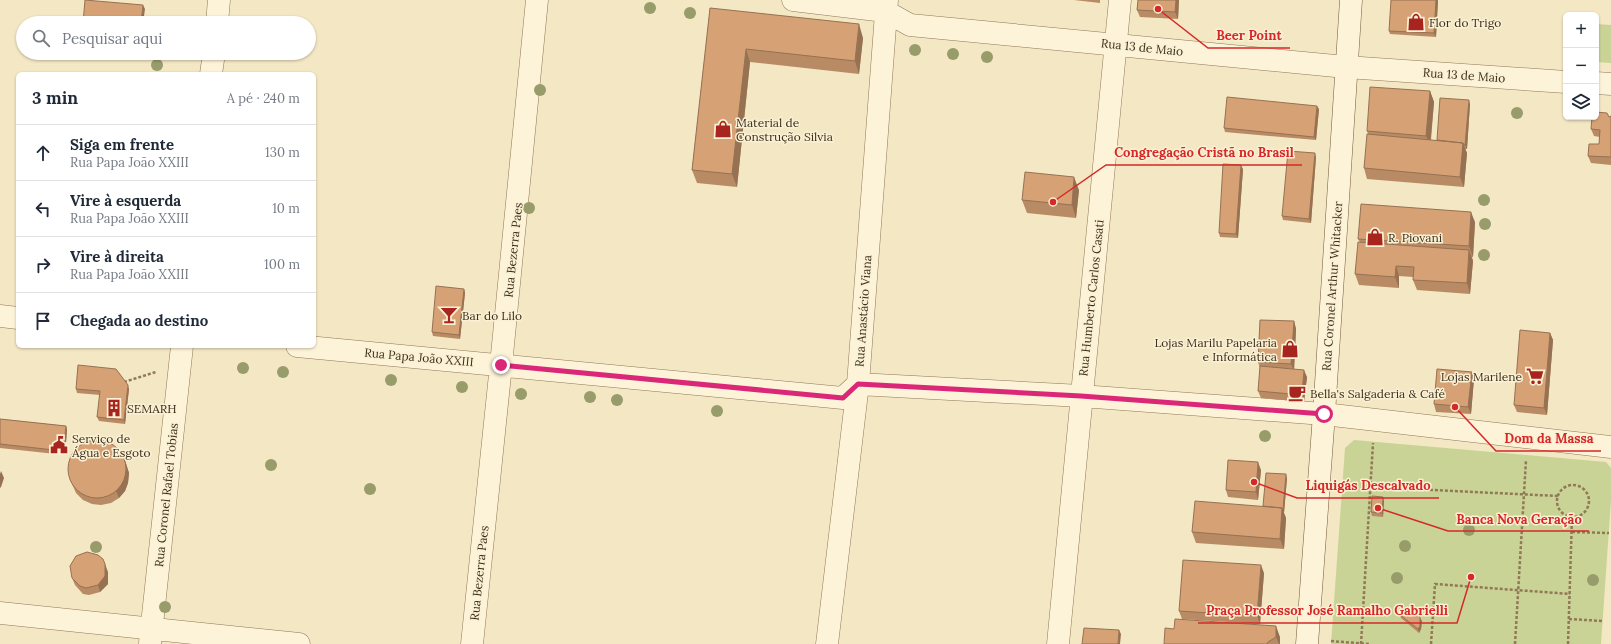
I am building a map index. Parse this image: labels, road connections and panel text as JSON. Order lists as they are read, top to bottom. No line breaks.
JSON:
{"streets":{"street":["Rua 13 de Maio","Rua Bezerra Paes","Rua Coronel Arthur Whitacker","Rua Humberto Carlos Casati","Rua Anastácio Viana","Rua Papa João XXIII","Rua Coronel Rafael Tobias"]},"crossings":[["Rua 13 de Maio","Rua Coronel Arthur Whitacker"],["Rua 13 de Maio","Rua Humberto Carlos Casati"],["Rua 13 de Maio","Rua Anastácio Viana"],["Rua Bezerra Paes","Rua Papa João XXIII"],["Rua Anastácio Viana","Rua Papa João XXIII"]],"places":{"other":["Beer Point","Congregação Cristã no Brasil","Dom da Massa","Liquigás Descalvado","Banca Nova Geração","Praça Professor José Ramalho Gabrielli"],"shop":["Flor do Trigo","Material de Construção Silvia","R. Piovani","Lojas Marilu Papelaria e Informática"],"bar":["Bar do Lilo"],"supermarket":["Lojas Marilene"],"cafe":["Bella's Salgaderia & Café"],"building":["SEMARH"],"public building":["Serviço de Água e Esgoto"]},"page":{"map_buttons":["+","−"],"search":"Pesquisar aqui","heading":["3 min","A pé · 240 m"],"list":[["Siga em frente","Rua Papa João XXIII","130 m"],["Vire à esquerda","Rua Papa João XXIII","10 m"],["Vire à direita","Rua Papa João XXIII","100 m"],"Chegada ao destino"]}}
